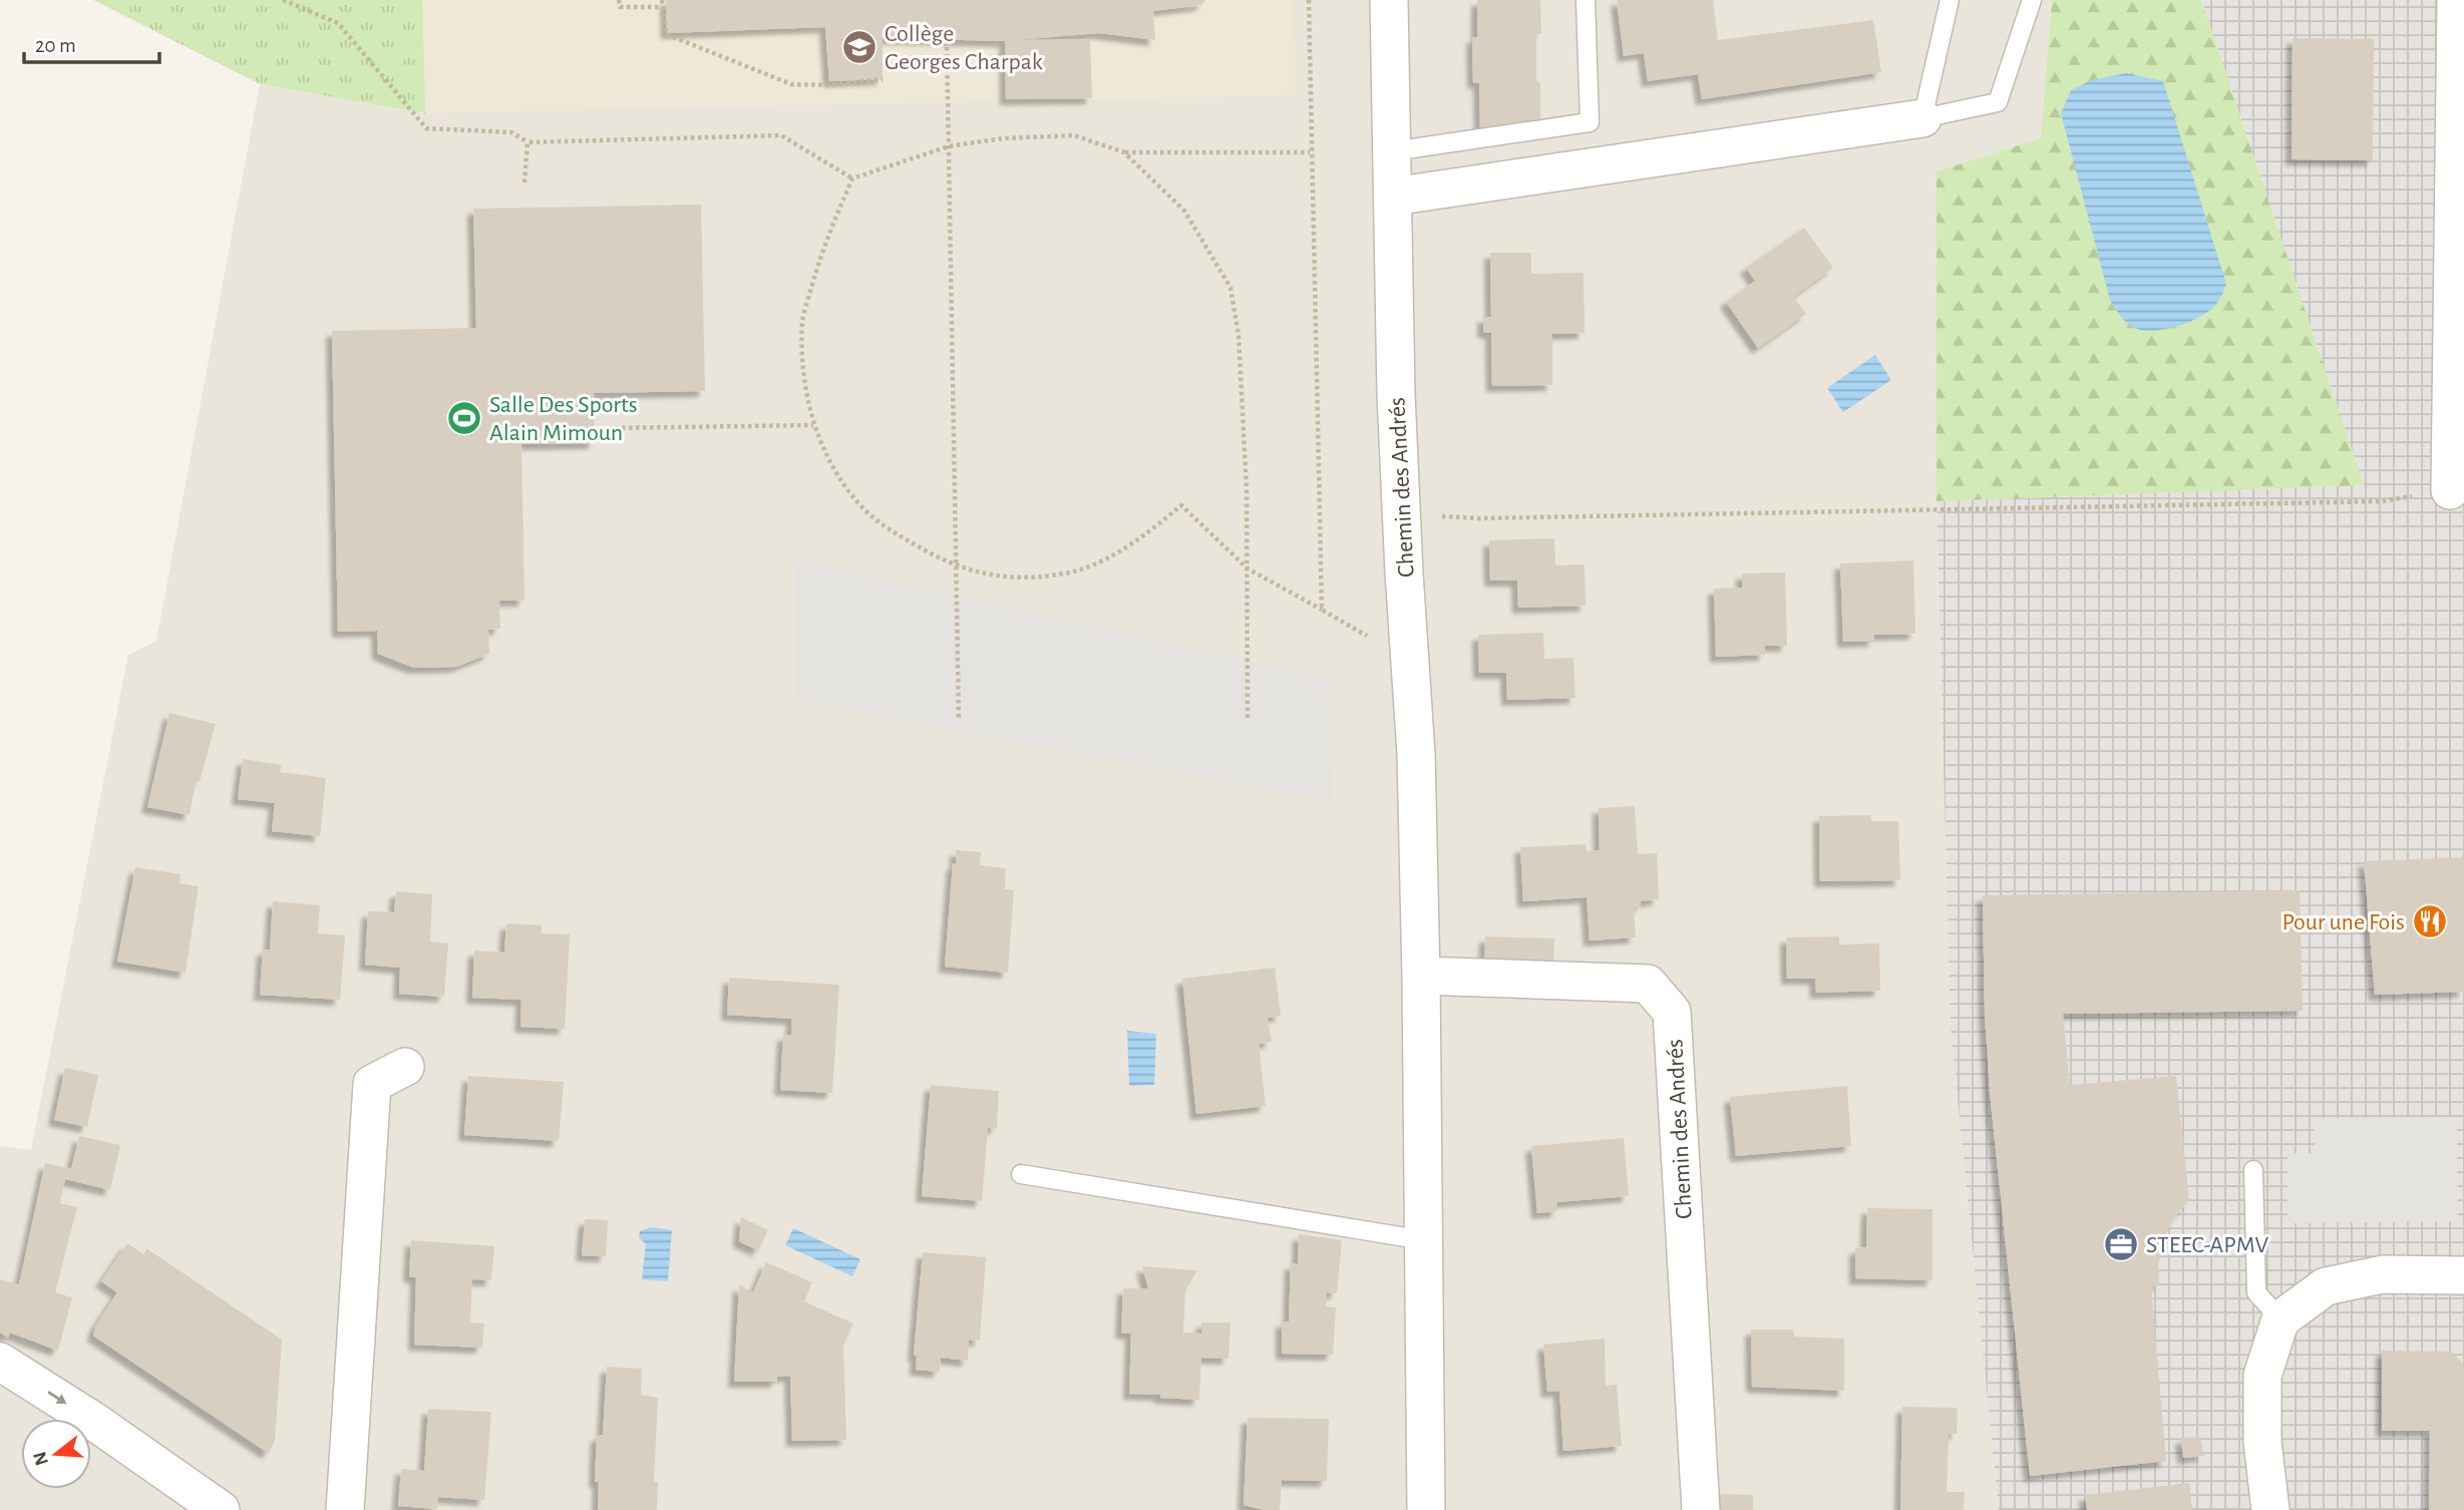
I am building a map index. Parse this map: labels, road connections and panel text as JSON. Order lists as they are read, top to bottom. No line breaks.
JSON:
{"streets":{"street":["Chemin des Andrés"]},"places":{"school or university":["Collège Georges Charpak"],"sports":["Salle Des Sports Alain Mimoun"],"restaurant":["Pour une Fois"],"office":["STEEC-APMV"]},"scale_bar":"20 m","north":"left"}
